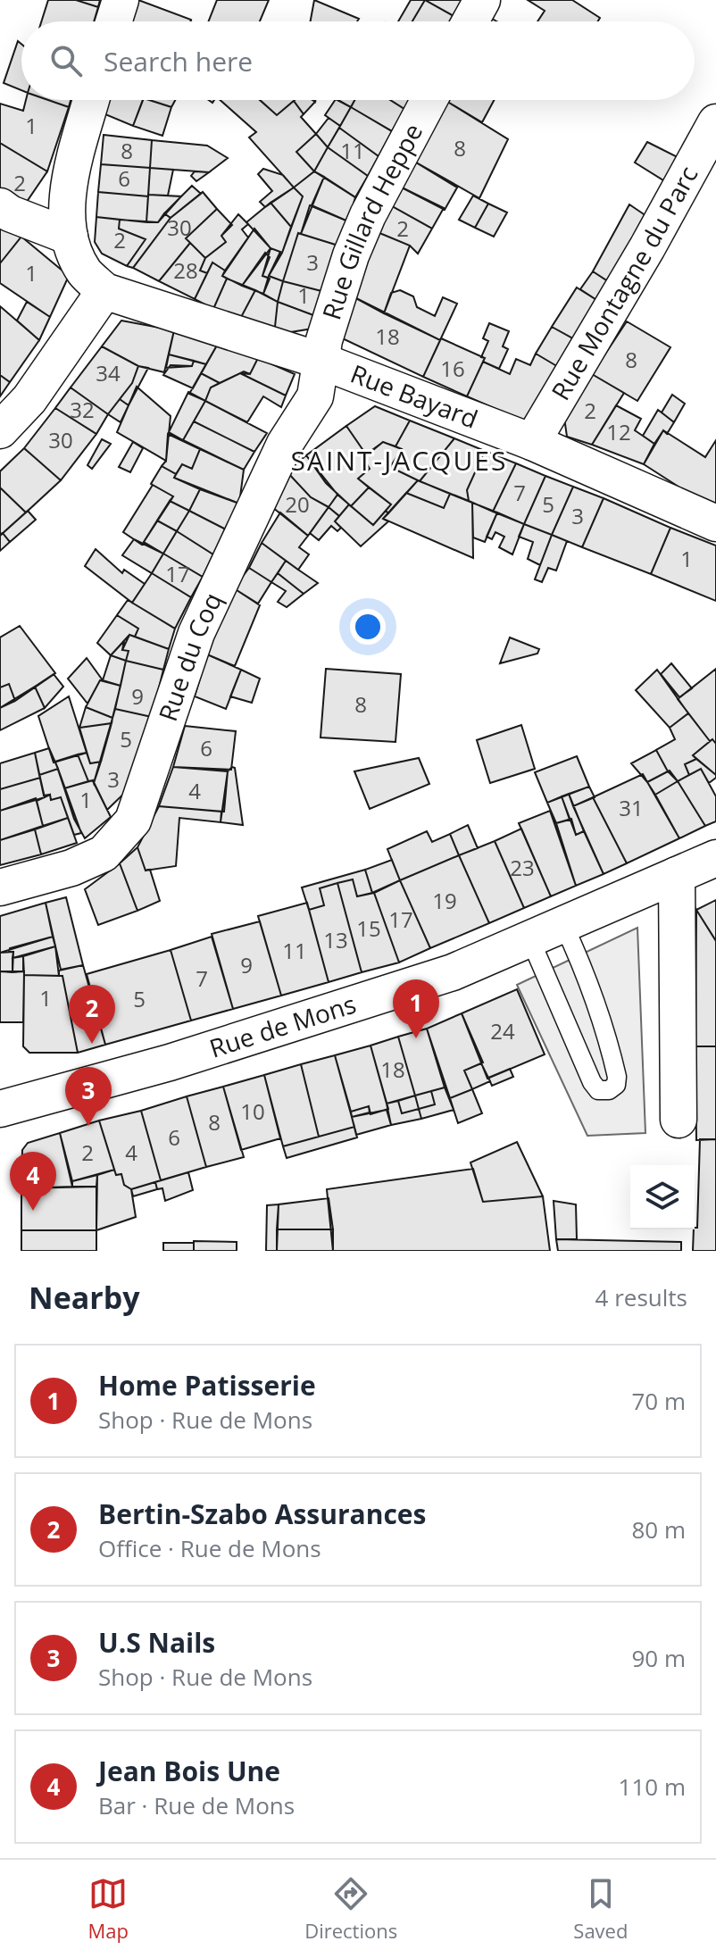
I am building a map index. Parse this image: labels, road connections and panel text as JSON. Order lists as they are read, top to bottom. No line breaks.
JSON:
{"streets":{"street":["Rue Gillard Heppe","Rue Montagne du Parc","Rue Bayard","Rue du Coq","Rue de Mons"]},"crossings":[["Rue Gillard Heppe","Rue Bayard"],["Rue Gillard Heppe","Rue du Coq"],["Rue Montagne du Parc","Rue Bayard"],["Rue Bayard","Rue du Coq"]],"districts":["SAINT-JACQUES"],"house_numbers":["1","8","8","11","6","2","30","2","2","3","28","1","1","18","8","16","34","32","2","12","30","7","20","5","3","1","17","9","8","5","6","3","4","1","31","23","19","17","15","13","11","9","7","1","5","24","18","10","8","6","2","4"],"page":{"search":"Search here","pins":["1","2","3","4"],"heading":["Nearby","4 results"],"list":[{"mark":"1","name":"Home Patisserie","note":"Shop · Rue de Mons","value":"70 m"},{"mark":"2","name":"Bertin-Szabo Assurances","note":"Office · Rue de Mons","value":"80 m"},{"mark":"3","name":"U.S Nails","note":"Shop · Rue de Mons","value":"90 m"},{"mark":"4","name":"Jean Bois Une","note":"Bar · Rue de Mons","value":"110 m"}],"nav":["Map","Directions","Saved"]}}
